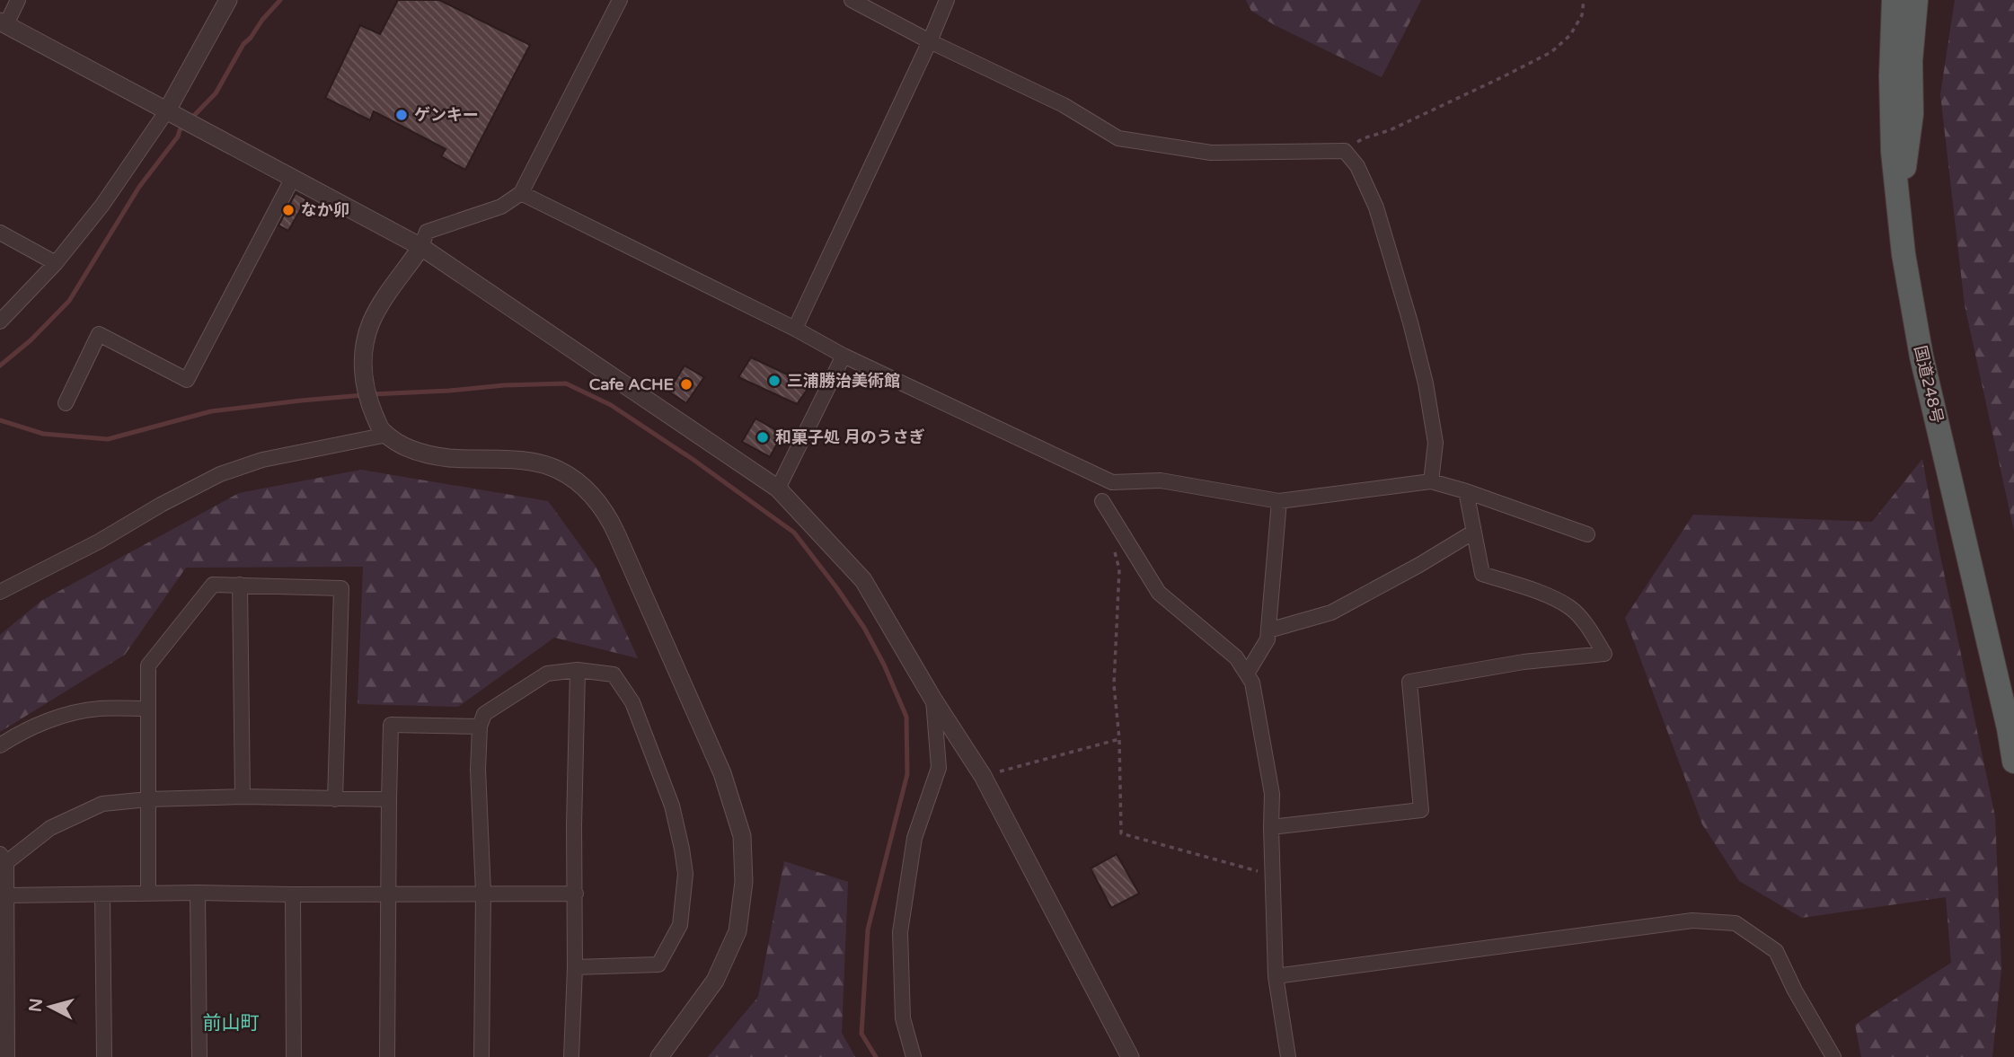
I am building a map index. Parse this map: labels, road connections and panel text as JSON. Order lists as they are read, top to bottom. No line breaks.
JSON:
{"streets":{"highway":["国道248号"]},"districts":["前山町"],"places":["ゲンキー","なか卯","三浦勝治美術館","Cafe ACHE","和菓子処 月のうさぎ"],"north":"left"}
